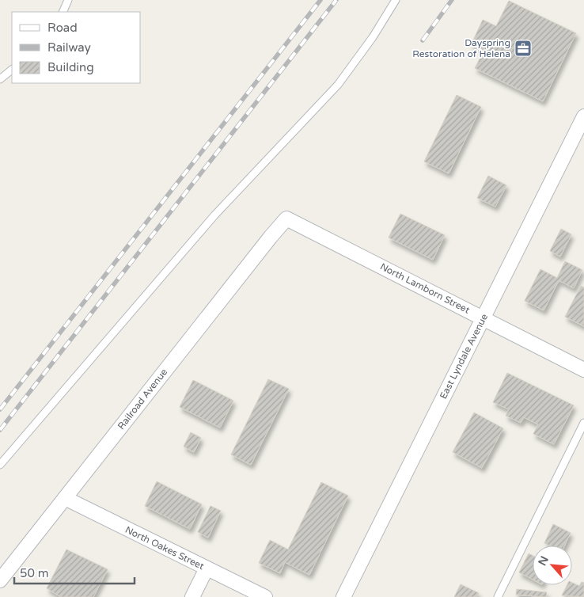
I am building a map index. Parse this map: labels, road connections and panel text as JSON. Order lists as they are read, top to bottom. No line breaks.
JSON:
{"streets":{"street":["North Lamborn Street","East Lyndale Avenue","Railroad Avenue","North Oakes Street"]},"crossings":[["North Lamborn Street","East Lyndale Avenue"],["North Lamborn Street","Railroad Avenue"],["Railroad Avenue","North Oakes Street"]],"places":{"office":["Dayspring Restoration of Helena"]},"legend":["Road","Railway","Building"],"scale_bar":"50 m","north":"top left"}
